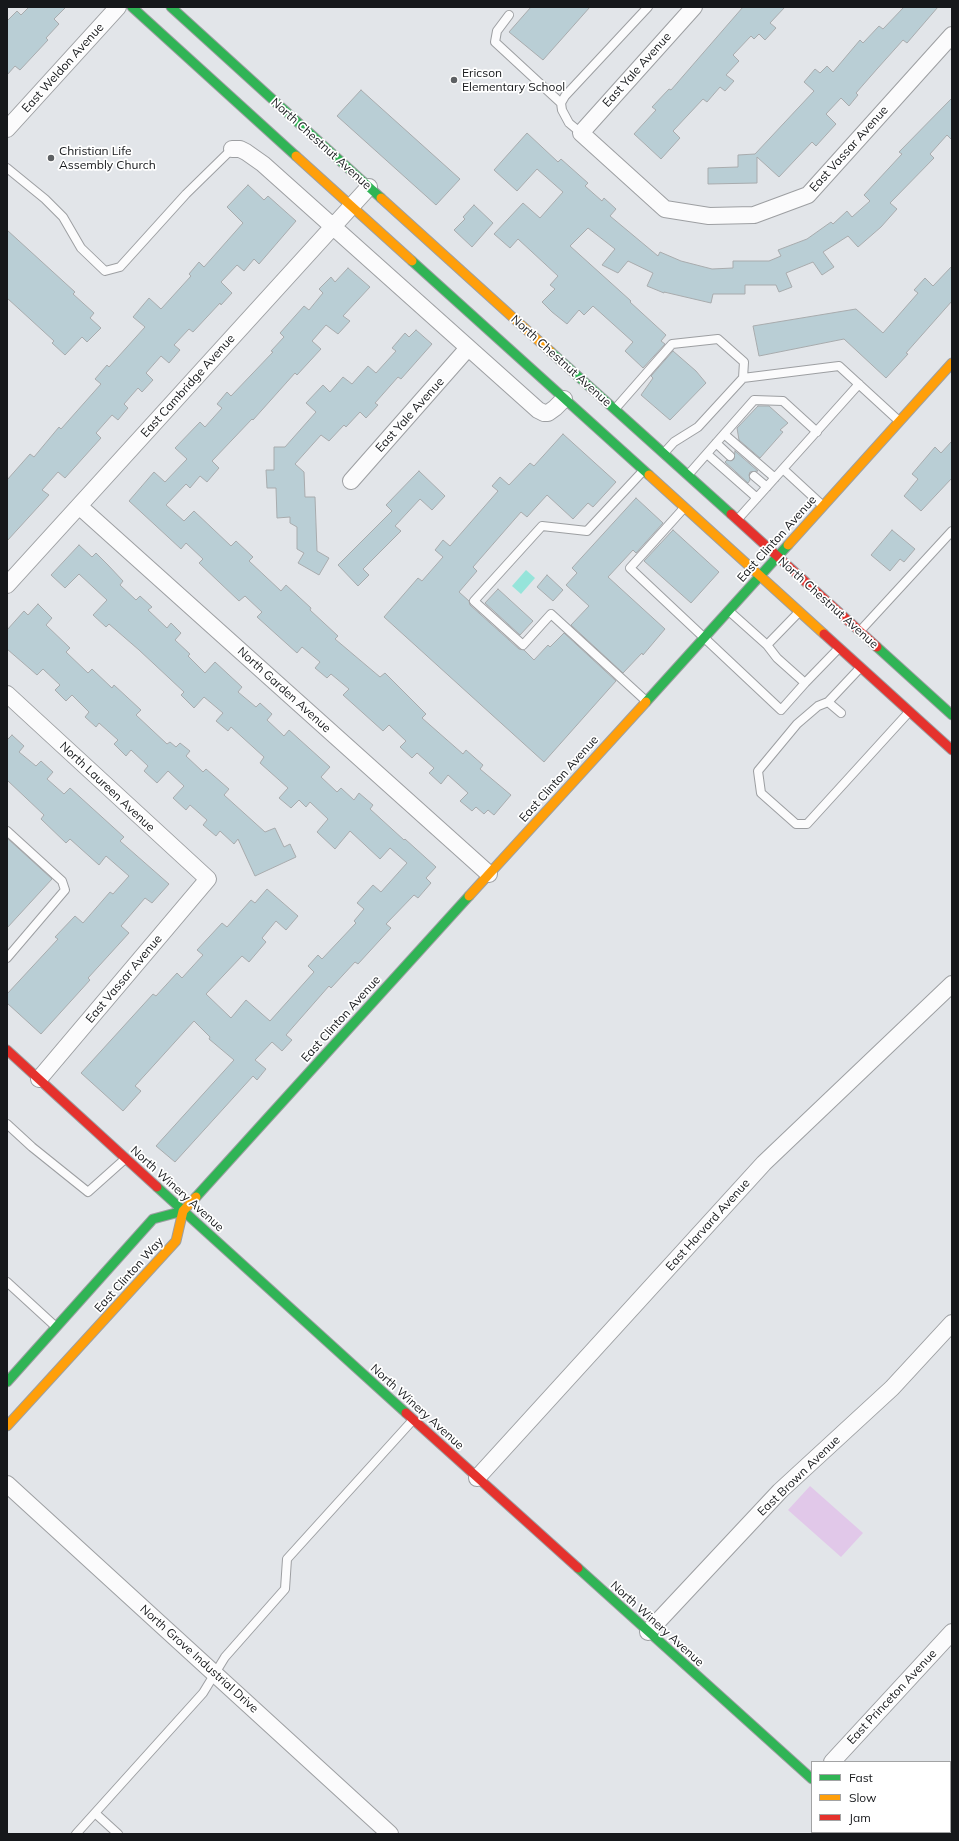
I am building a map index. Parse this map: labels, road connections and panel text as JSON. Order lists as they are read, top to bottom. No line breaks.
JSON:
{"streets":{"main road":["North Chestnut Avenue","East Clinton Avenue","North Winery Avenue","East Clinton Way"],"street":["East Weldon Avenue","East Yale Avenue","East Vassar Avenue","East Cambridge Avenue","North Garden Avenue","North Laureen Avenue","East Harvard Avenue","East Brown Avenue","North Grove Industrial Drive","East Princeton Avenue"]},"crossings":[["East Yale Avenue","East Vassar Avenue"],["North Chestnut Avenue","East Cambridge Avenue"],["North Chestnut Avenue","East Clinton Avenue"],["East Vassar Avenue","North Laureen Avenue"],["East Vassar Avenue","North Winery Avenue"],["East Cambridge Avenue","North Garden Avenue"],["East Clinton Avenue","North Garden Avenue"],["East Clinton Avenue","North Winery Avenue"],["East Clinton Avenue","East Clinton Way"],["North Winery Avenue","East Harvard Avenue"],["North Winery Avenue","East Clinton Way"],["North Winery Avenue","East Brown Avenue"]],"places":["Ericson Elementary School","Christian Life Assembly Church"],"legend":["Fast","Slow","Jam"]}
